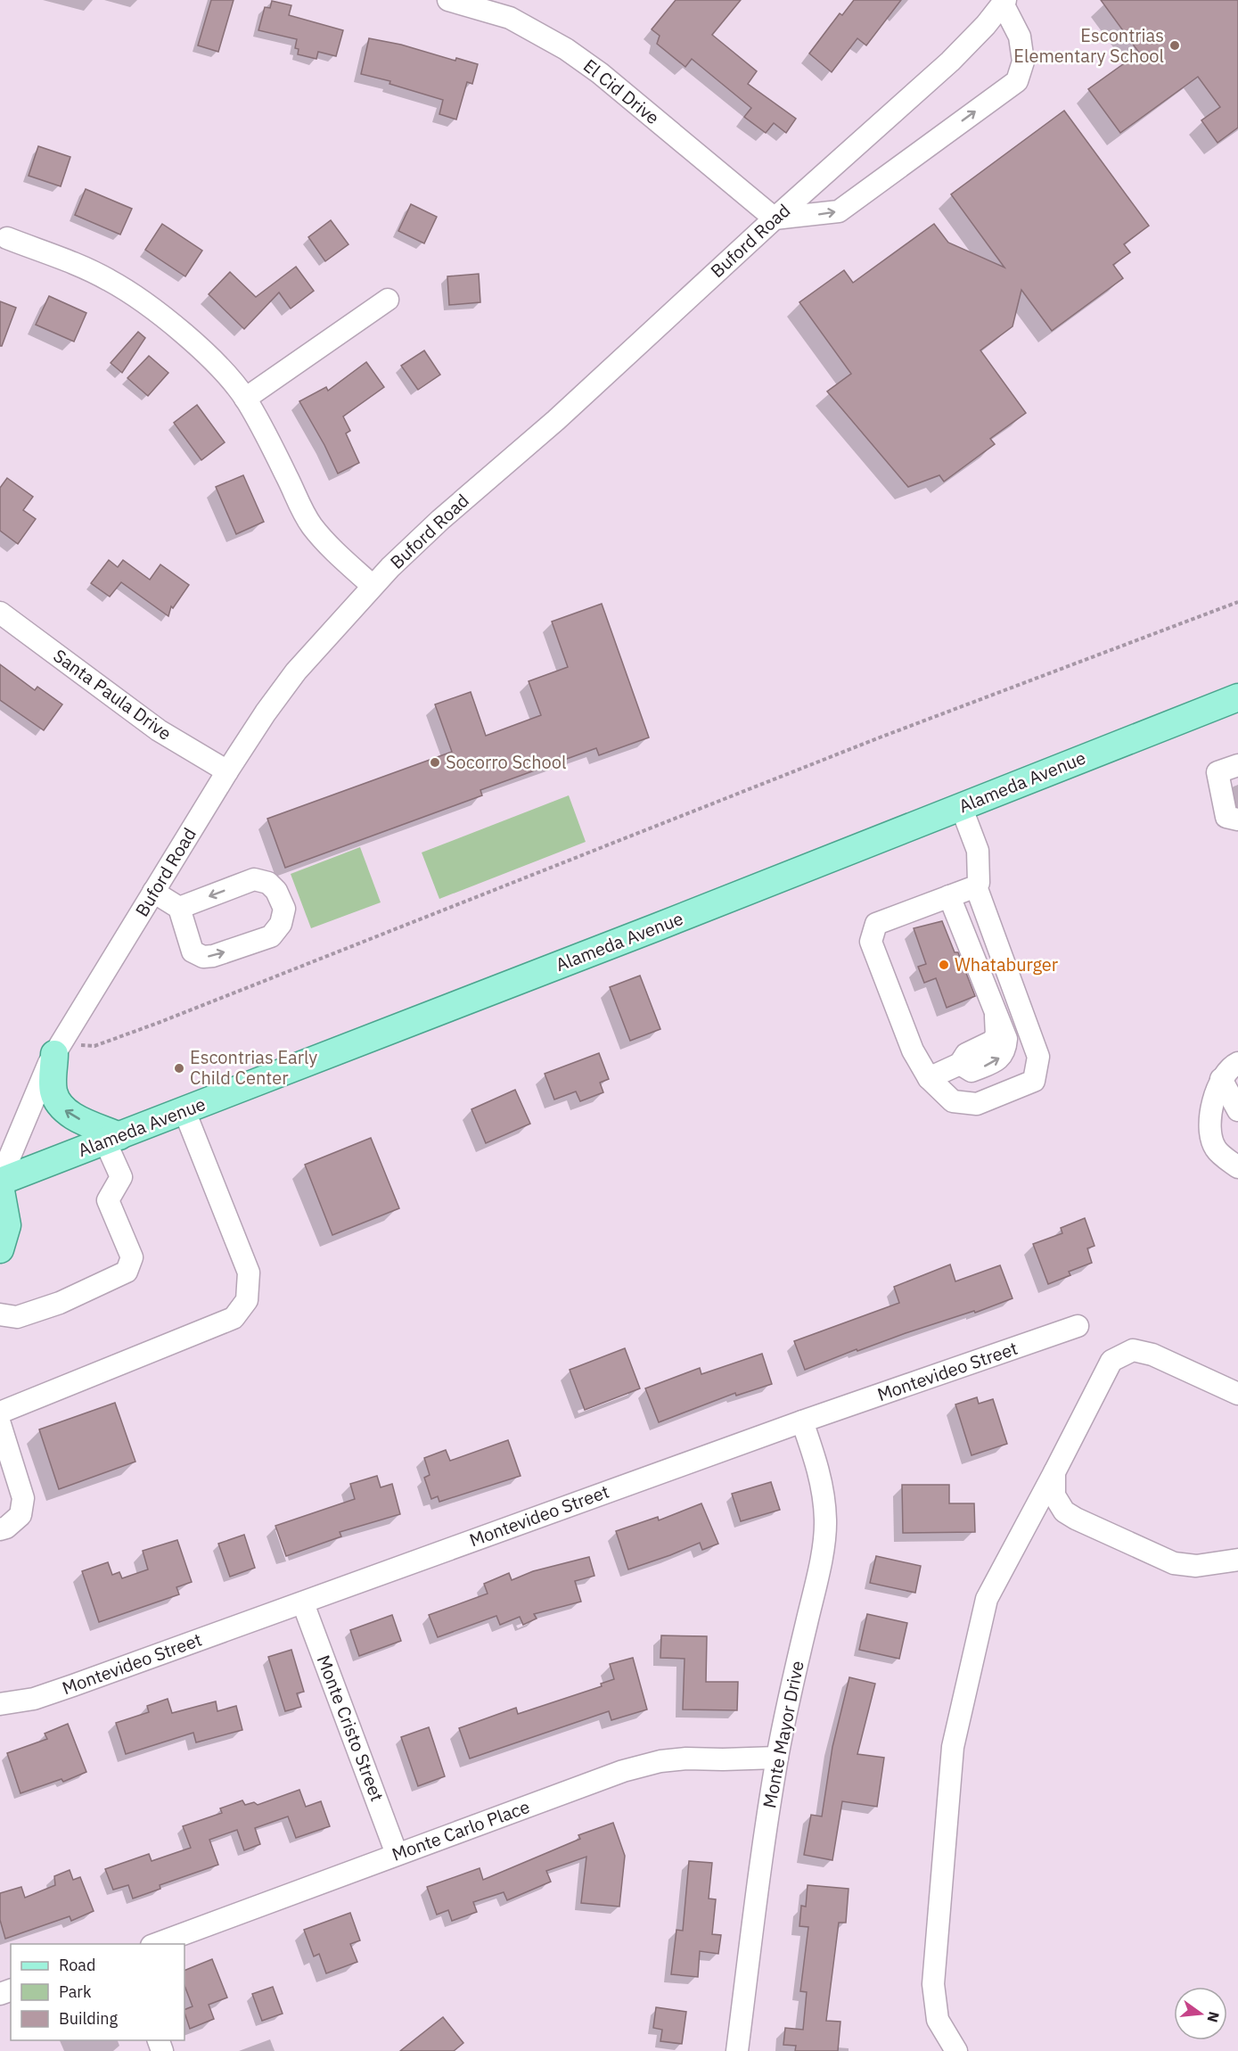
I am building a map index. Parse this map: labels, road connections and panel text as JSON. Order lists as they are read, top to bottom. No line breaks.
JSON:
{"streets":{"main road":["Alameda Avenue"],"street":["El Cid Drive","Buford Road","Santa Paula Drive","Montevideo Street","Monte Cristo Street","Monte Mayor Drive","Monte Carlo Place"]},"crossings":[["El Cid Drive","Buford Road"],["Buford Road","Santa Paula Drive"],["Buford Road","Alameda Avenue"],["Montevideo Street","Monte Cristo Street"],["Montevideo Street","Monte Mayor Drive"],["Monte Cristo Street","Monte Carlo Place"],["Monte Mayor Drive","Monte Carlo Place"]],"places":["Escontrias Elementary School","Socorro School","Whataburger","Escontrias Early Child Center"],"legend":["Road","Park","Building"],"north":"right"}
